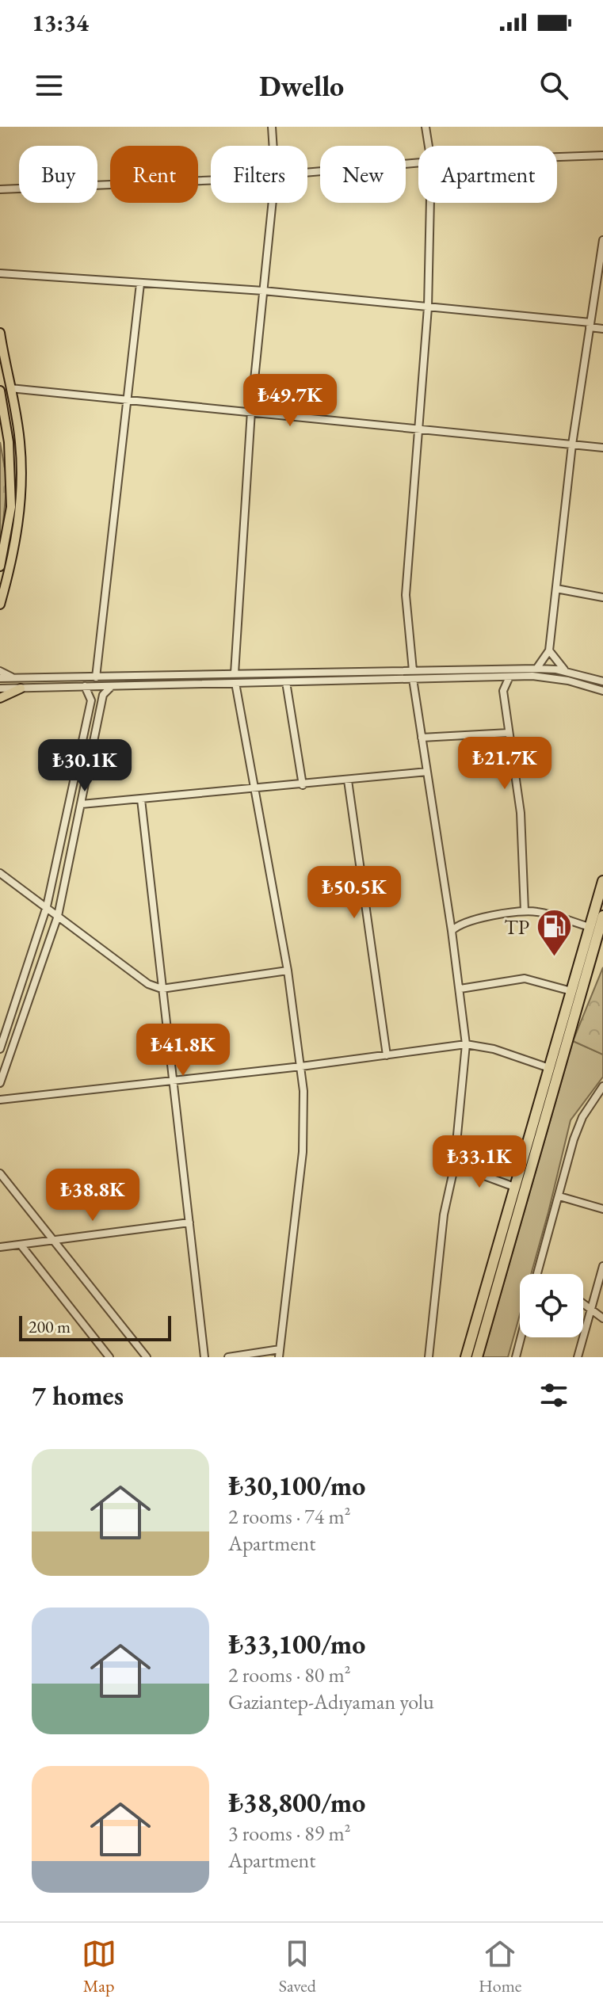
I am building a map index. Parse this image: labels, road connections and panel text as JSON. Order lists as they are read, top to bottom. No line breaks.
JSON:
{"places":{"fuel station":["TP"]},"scale_bar":"200 m","page":{"status":"13:34","header":"Dwello","chip":["Buy","Rent","Filters","New","Apartment"],"price":["₺49.7K","₺21.7K","₺30.1K","₺50.5K","₺41.8K","₺33.1K","₺38.8K"],"scale":"200 m","heading":"7 homes","list":[{"name":"₺30,100/mo","note":"2 rooms · 74 m² · Apartment"},{"name":"₺33,100/mo","note":"2 rooms · 80 m² · Gaziantep-Adıyaman yolu"},{"name":"₺38,800/mo","note":"3 rooms · 89 m² · Apartment"}],"tabs":["Map","Saved","Home"]}}
